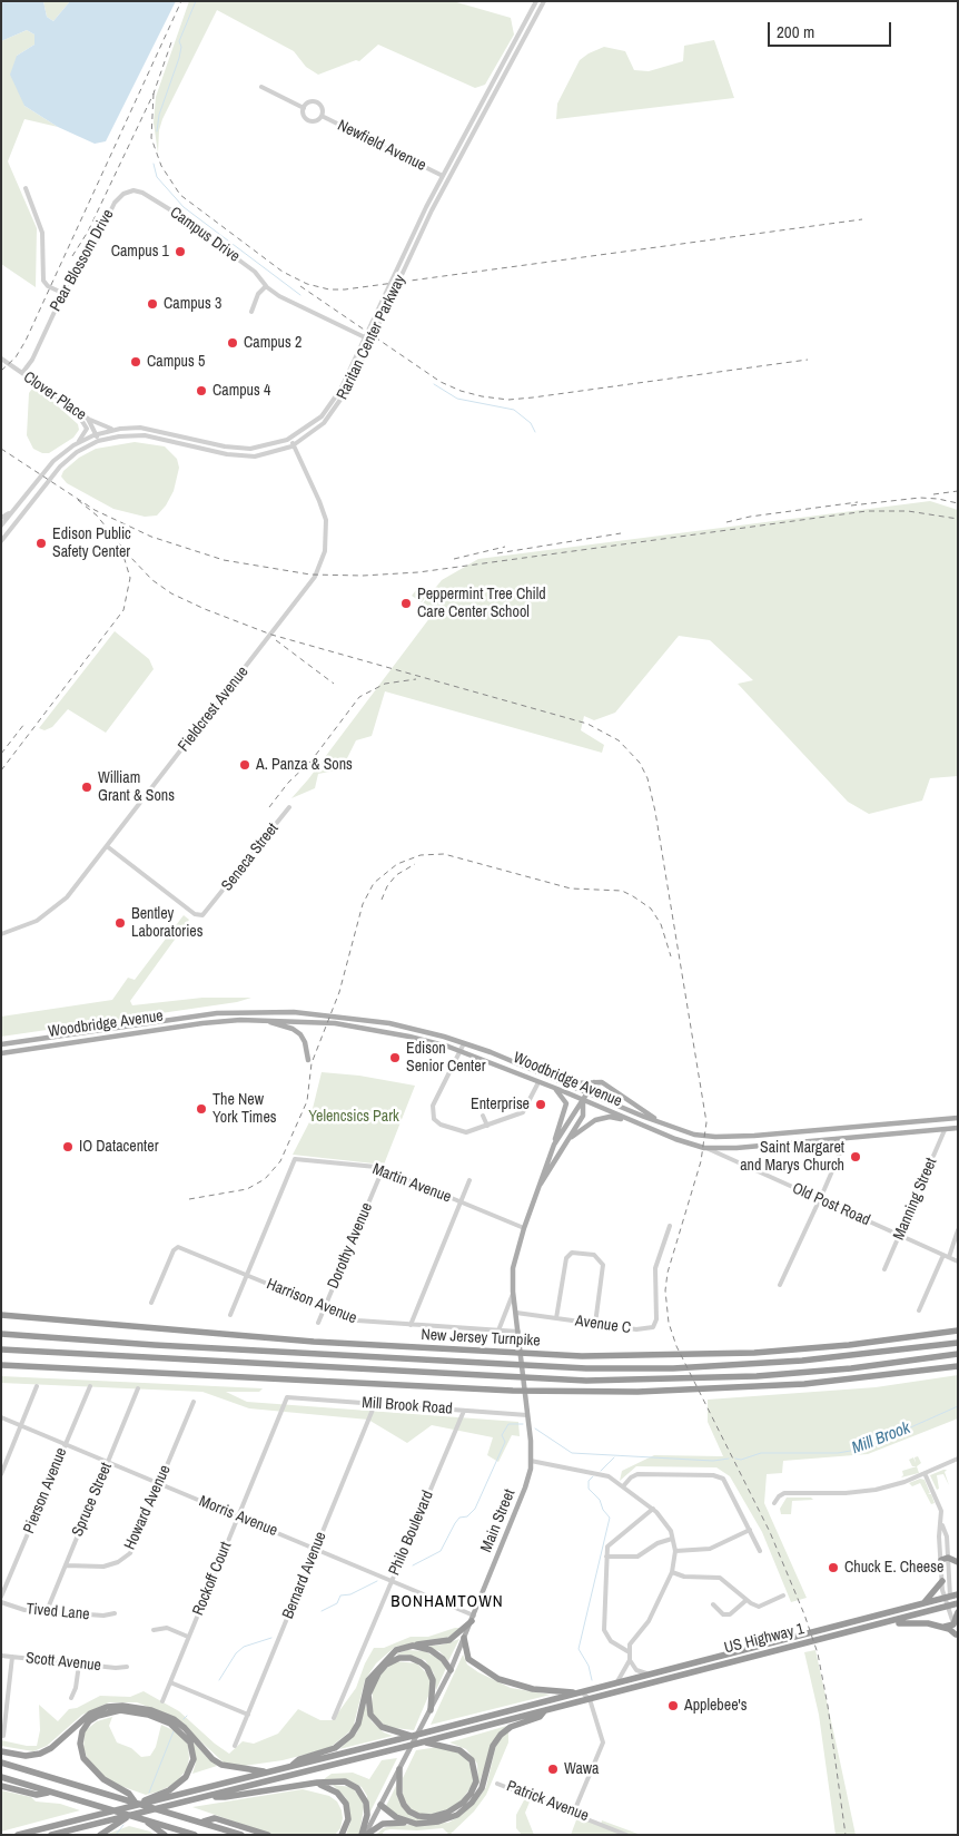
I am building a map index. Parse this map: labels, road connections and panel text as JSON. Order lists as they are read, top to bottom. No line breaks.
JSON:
{"streets":{"highway":["New Jersey Turnpike","US Highway 1"],"main road":["Woodbridge Avenue","Main Street"],"street":["Newfield Avenue","Campus Drive","Pear Blossom Drive","Raritan Center Parkway","Clover Place","Fieldcrest Avenue","Seneca Street","Martin Avenue","Manning Street","Old Post Road","Dorothy Avenue","Harrison Avenue","Avenue C","Mill Brook Road","Pierson Avenue","Spruce Street","Howard Avenue","Morris Avenue","Philo Boulevard","Bernard Avenue","Rockoff Court","Tived Lane","Scott Avenue","Patrick Avenue"]},"crossings":[["Newfield Avenue","Raritan Center Parkway"],["Campus Drive","Pear Blossom Drive"],["Campus Drive","Raritan Center Parkway"],["Pear Blossom Drive","Clover Place"],["Raritan Center Parkway","Clover Place"],["Raritan Center Parkway","Fieldcrest Avenue"],["Fieldcrest Avenue","Seneca Street"],["Woodbridge Avenue","Manning Street"],["Woodbridge Avenue","Old Post Road"],["Woodbridge Avenue","Main Street"],["Martin Avenue","Dorothy Avenue"],["Martin Avenue","Harrison Avenue"],["Martin Avenue","Main Street"],["Manning Street","Old Post Road"],["Dorothy Avenue","Harrison Avenue"],["Harrison Avenue","Main Street"],["Avenue C","Main Street"],["Mill Brook Road","Main Street"],["Mill Brook Road","Philo Boulevard"],["Mill Brook Road","Bernard Avenue"],["Mill Brook Road","Rockoff Court"],["Pierson Avenue","Morris Avenue"],["Spruce Street","Howard Avenue"],["Spruce Street","Morris Avenue"],["Spruce Street","Tived Lane"],["Howard Avenue","Morris Avenue"],["Morris Avenue","Main Street"],["Morris Avenue","Philo Boulevard"],["Morris Avenue","Bernard Avenue"],["Morris Avenue","Rockoff Court"]],"districts":["BONHAMTOWN"],"water":["Mill Brook"],"parks":["Yelencsics Park"],"places":["Campus 1","Campus 3","Campus 2","Campus 5","Campus 4","Edison Public Safety Center","Peppermint Tree Child Care Center School","A. Panza & Sons","William Grant & Sons","Bentley Laboratories","Edison Senior Center","Enterprise","The New York Times","IO Datacenter","Saint Margaret and Marys Church","Chuck E. Cheese","Applebee's","Wawa"],"scale_bar":"200 m"}
